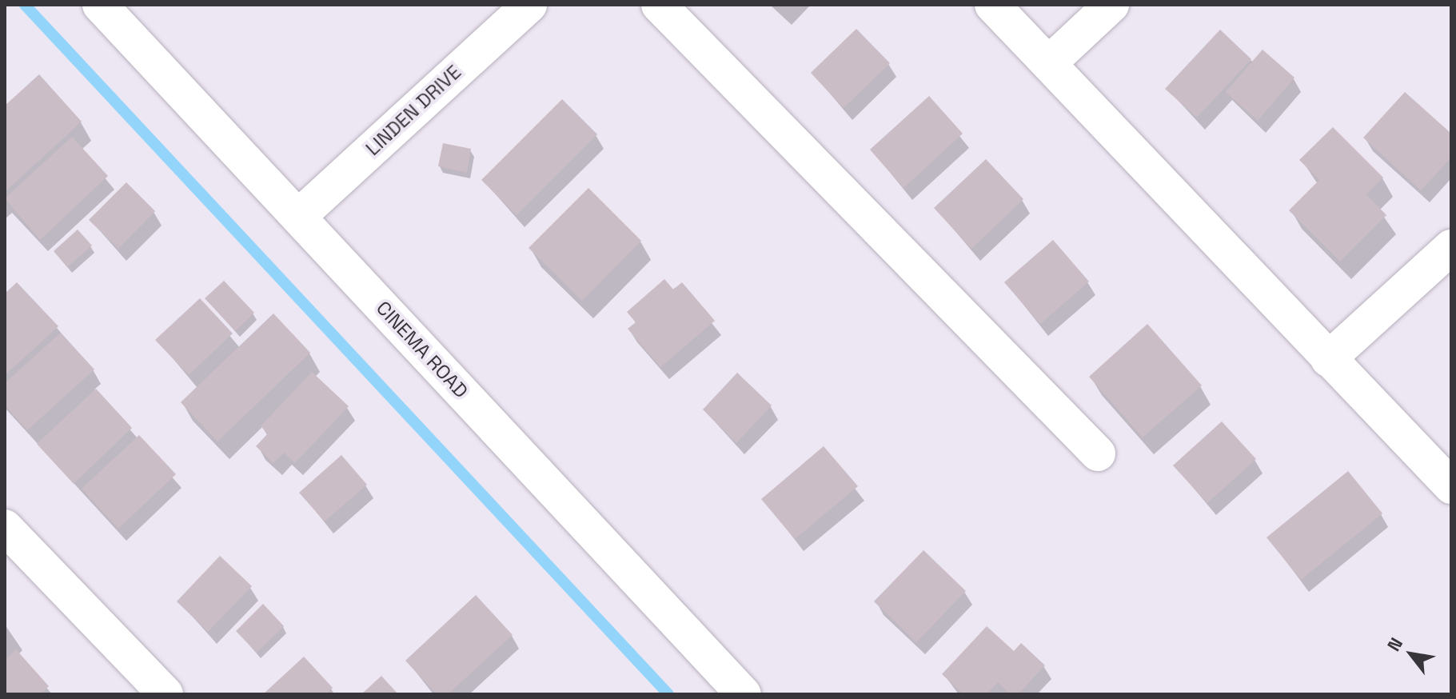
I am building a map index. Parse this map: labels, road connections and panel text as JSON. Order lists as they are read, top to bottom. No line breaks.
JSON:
{"streets":{"street":["LINDEN DRIVE","CINEMA ROAD"]},"crossings":[["LINDEN DRIVE","CINEMA ROAD"]],"north":"top left"}
